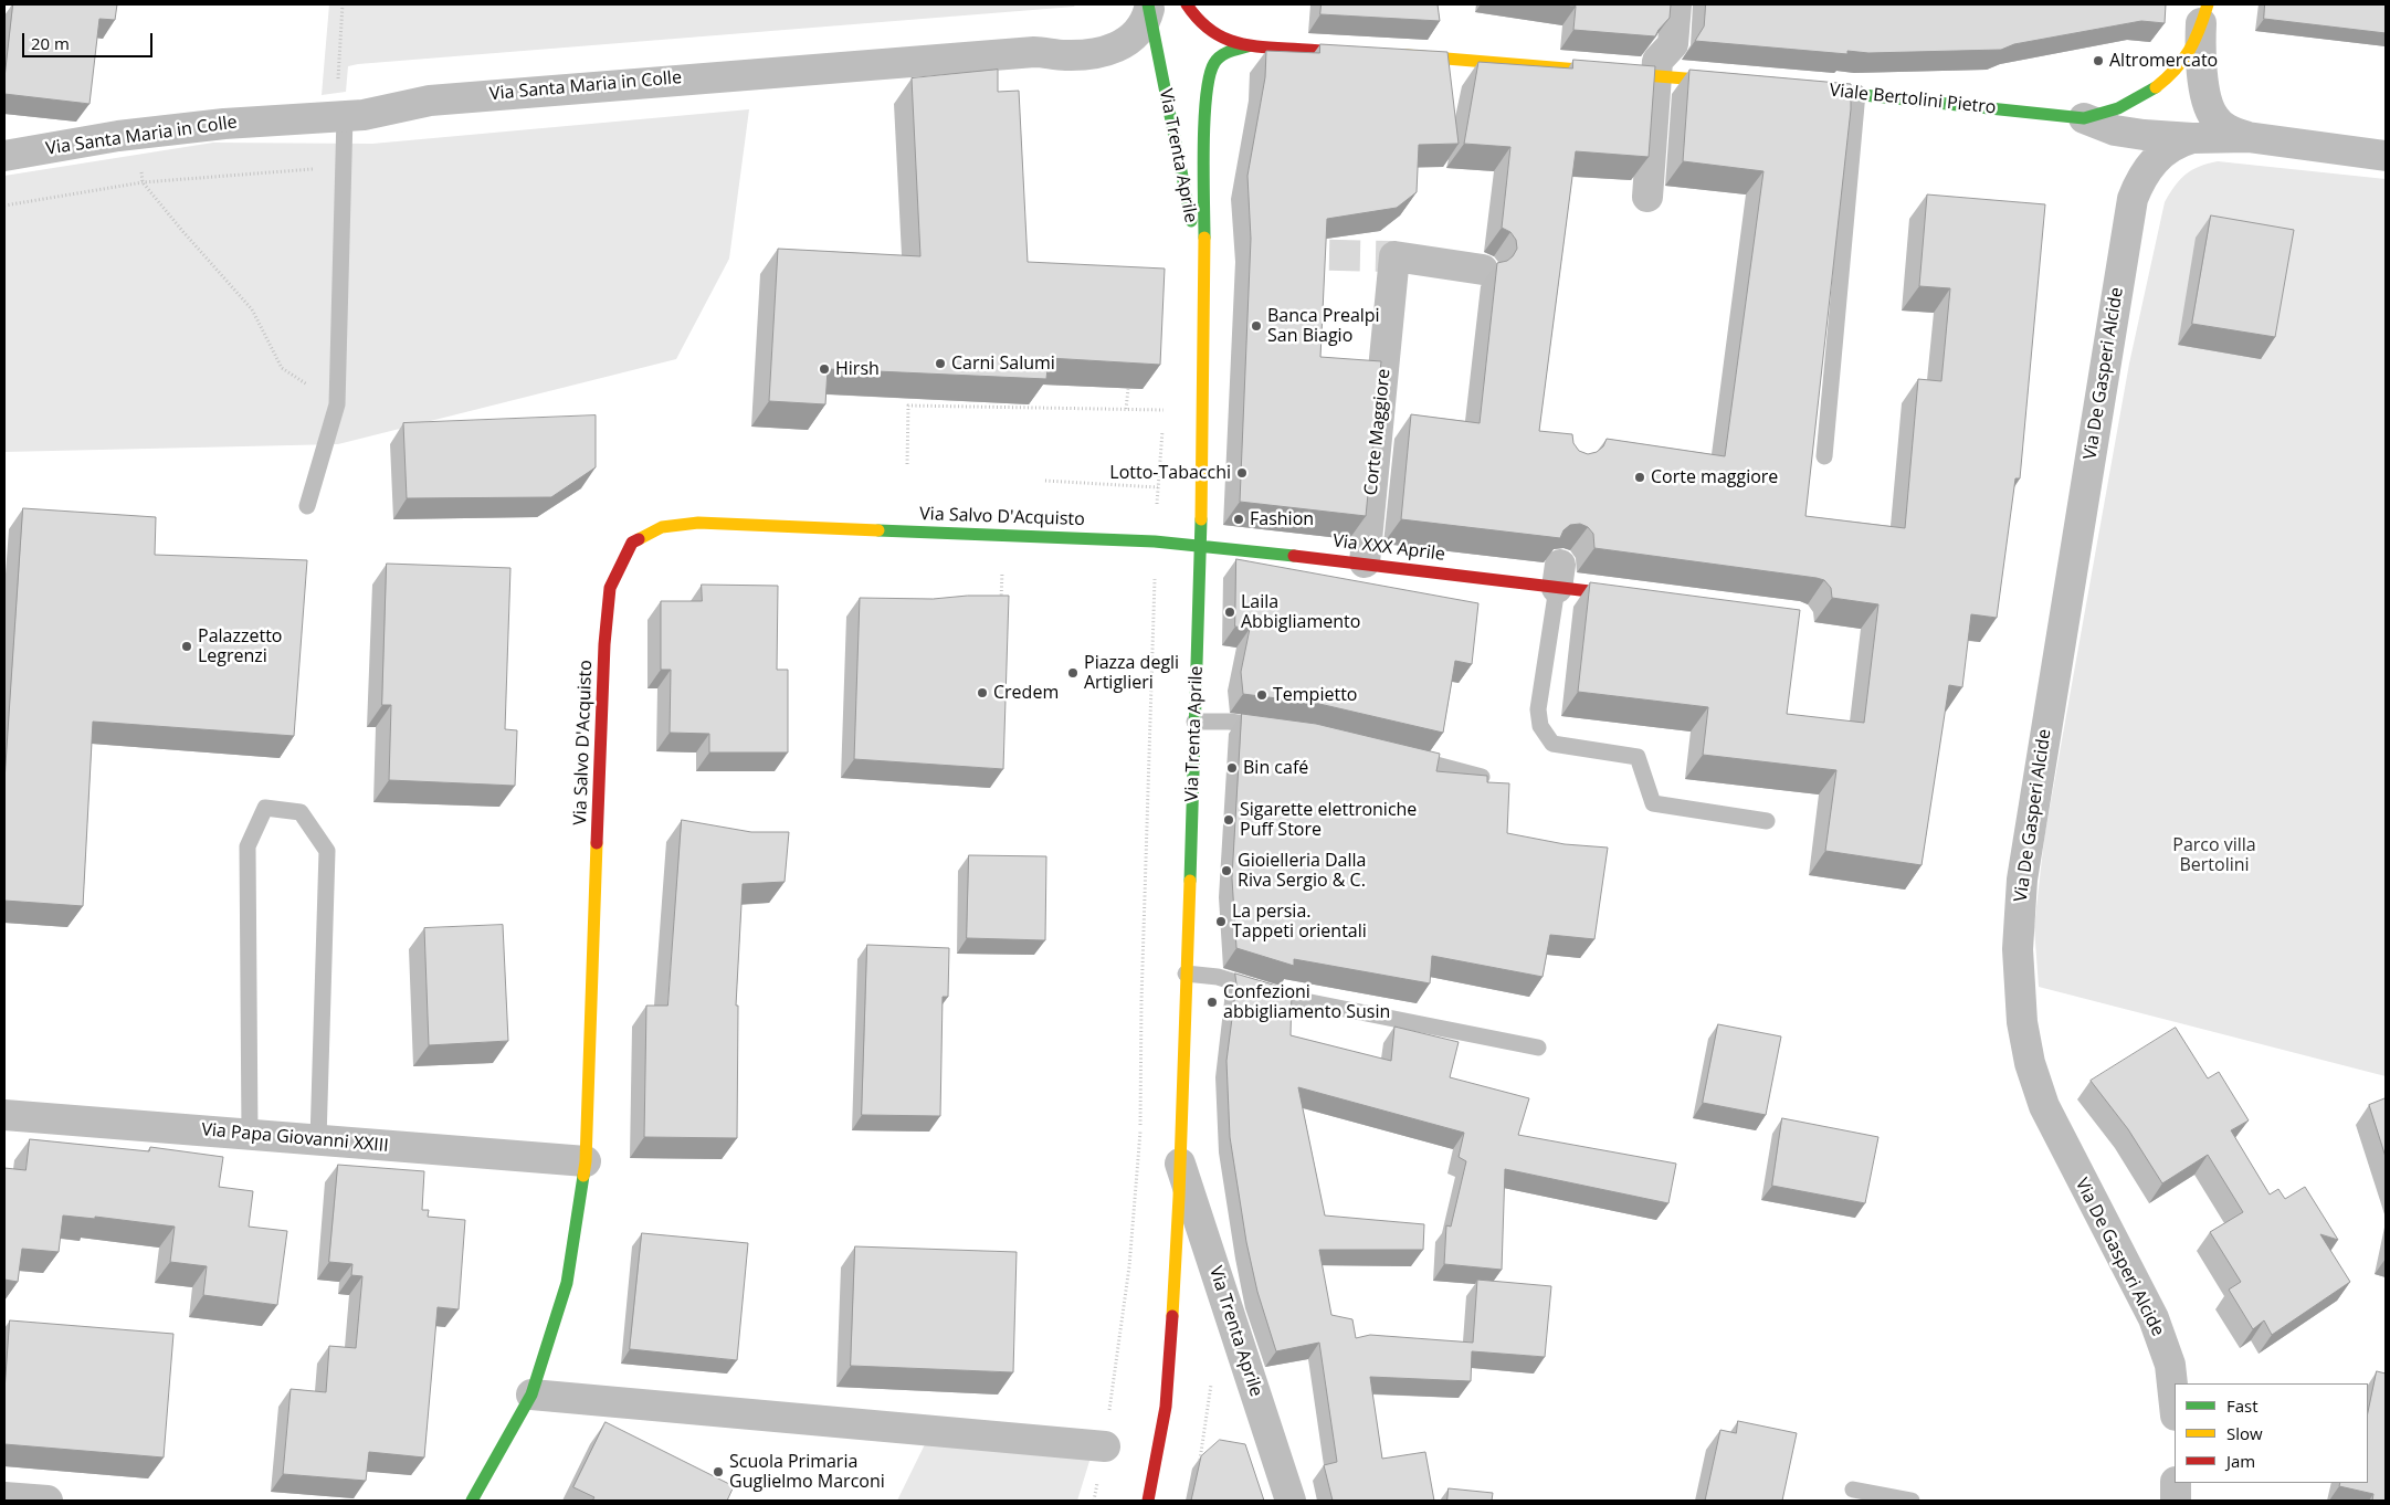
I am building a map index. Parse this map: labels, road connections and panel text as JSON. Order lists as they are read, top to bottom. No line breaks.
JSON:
{"streets":{"main road":["Viale Bertolini Pietro","Via Trenta Aprile","Via Salvo D'Acquisto","Via XXX Aprile"],"street":["Via Santa Maria in Colle","Via De Gasperi Alcide","Corte Maggiore","Via Papa Giovanni XXIII"]},"crossings":[["Via Santa Maria in Colle","Via Trenta Aprile"],["Viale Bertolini Pietro","Via De Gasperi Alcide"],["Via Trenta Aprile","Via Salvo D'Acquisto"],["Via Trenta Aprile","Via XXX Aprile"],["Corte Maggiore","Via XXX Aprile"],["Via Salvo D'Acquisto","Via XXX Aprile"],["Via Salvo D'Acquisto","Via Papa Giovanni XXIII"]],"parks":["Parco villa Bertolini"],"places":["Altromercato","Banca Prealpi San Biagio","Carni Salumi","Hirsh","Lotto-Tabacchi","Corte maggiore","Fashion","Laila Abbigliamento","Palazzetto Legrenzi","Piazza degli Artiglieri","Credem","Tempietto","Bin café","Sigarette elettroniche Puff Store","Gioielleria Dalla Riva Sergio & C.","La persia. Tappeti orientali","Confezioni abbigliamento Susin","Scuola Primaria Guglielmo Marconi"],"legend":["Fast","Slow","Jam"],"scale_bar":"20 m"}
